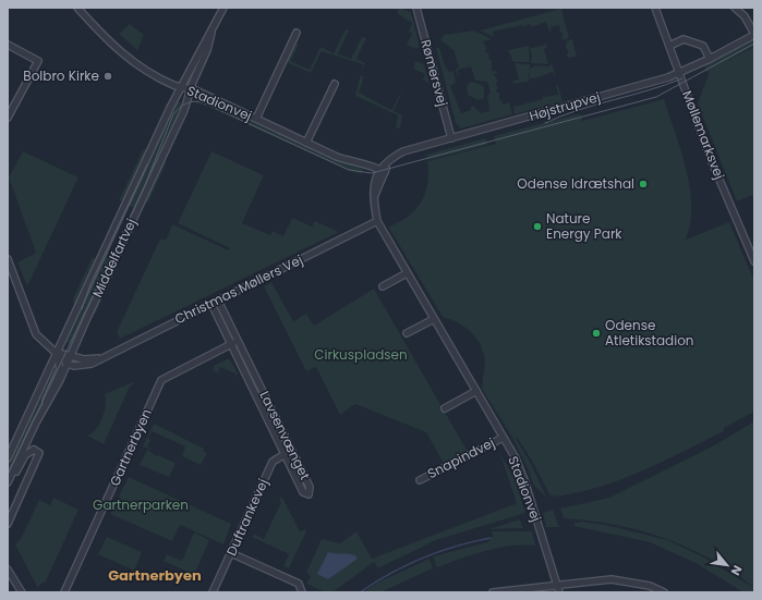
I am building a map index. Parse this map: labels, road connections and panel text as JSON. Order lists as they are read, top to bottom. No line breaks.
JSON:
{"streets":{"street":["Rømersvej","Stadionvej","Højstrupvej","Møllemarksvej","Middelfartvej","Christmas Møllers Vej","Lavsenvænget","Gartnerbyen","Snapindvej","Duftrankevej"]},"crossings":[["Rømersvej","Højstrupvej"],["Stadionvej","Højstrupvej"],["Stadionvej","Middelfartvej"],["Stadionvej","Christmas Møllers Vej"],["Stadionvej","Snapindvej"],["Højstrupvej","Møllemarksvej"],["Middelfartvej","Christmas Møllers Vej"],["Christmas Møllers Vej","Lavsenvænget"],["Lavsenvænget","Gartnerbyen"],["Lavsenvænget","Duftrankevej"]],"districts":["Gartnerbyen"],"parks":["Cirkuspladsen","Gartnerparken"],"places":["Bolbro Kirke","Odense Idrætshal","Nature Energy Park","Odense Atletikstadion"],"north":"bottom right"}
